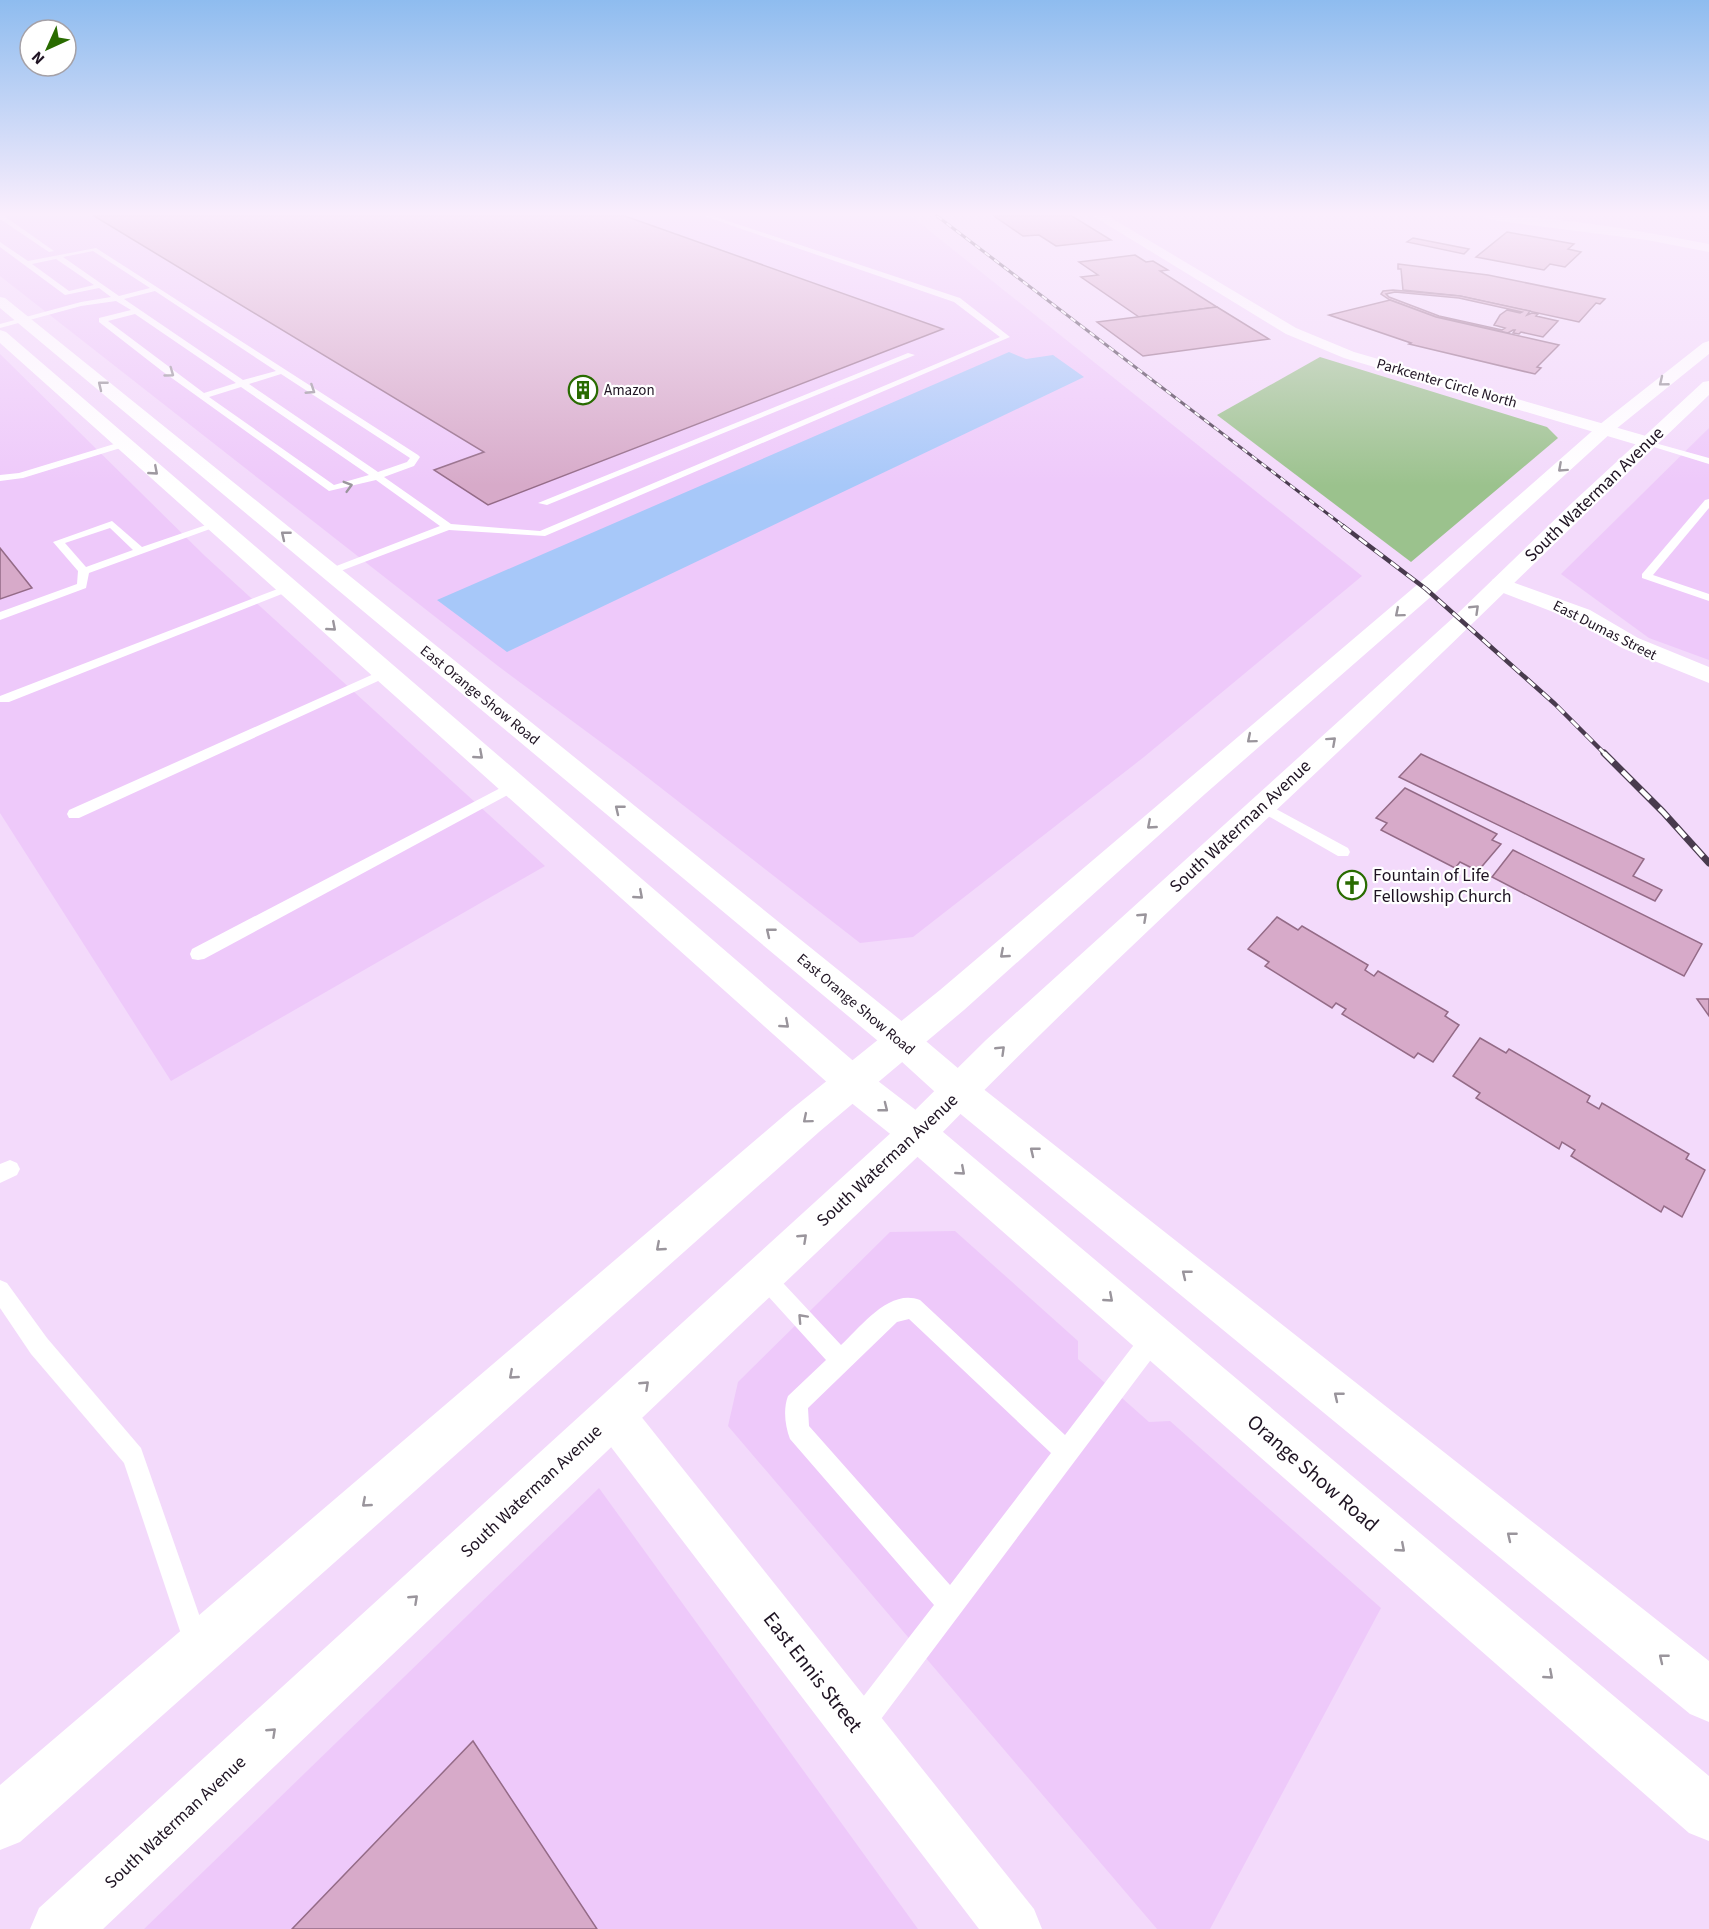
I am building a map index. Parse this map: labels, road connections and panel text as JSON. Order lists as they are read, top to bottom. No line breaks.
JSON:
{"streets":{"main road":["South Waterman Avenue","East Orange Show Road","Orange Show Road"],"street":["Parkcenter Circle North","East Dumas Street","East Ennis Street"]},"crossings":[["Parkcenter Circle North","South Waterman Avenue"],["South Waterman Avenue","East Dumas Street"],["South Waterman Avenue","East Orange Show Road"],["South Waterman Avenue","Orange Show Road"],["South Waterman Avenue","East Ennis Street"]],"places":{"building":["Amazon"],"church":["Fountain of Life Fellowship Church"]},"north":"bottom left"}
